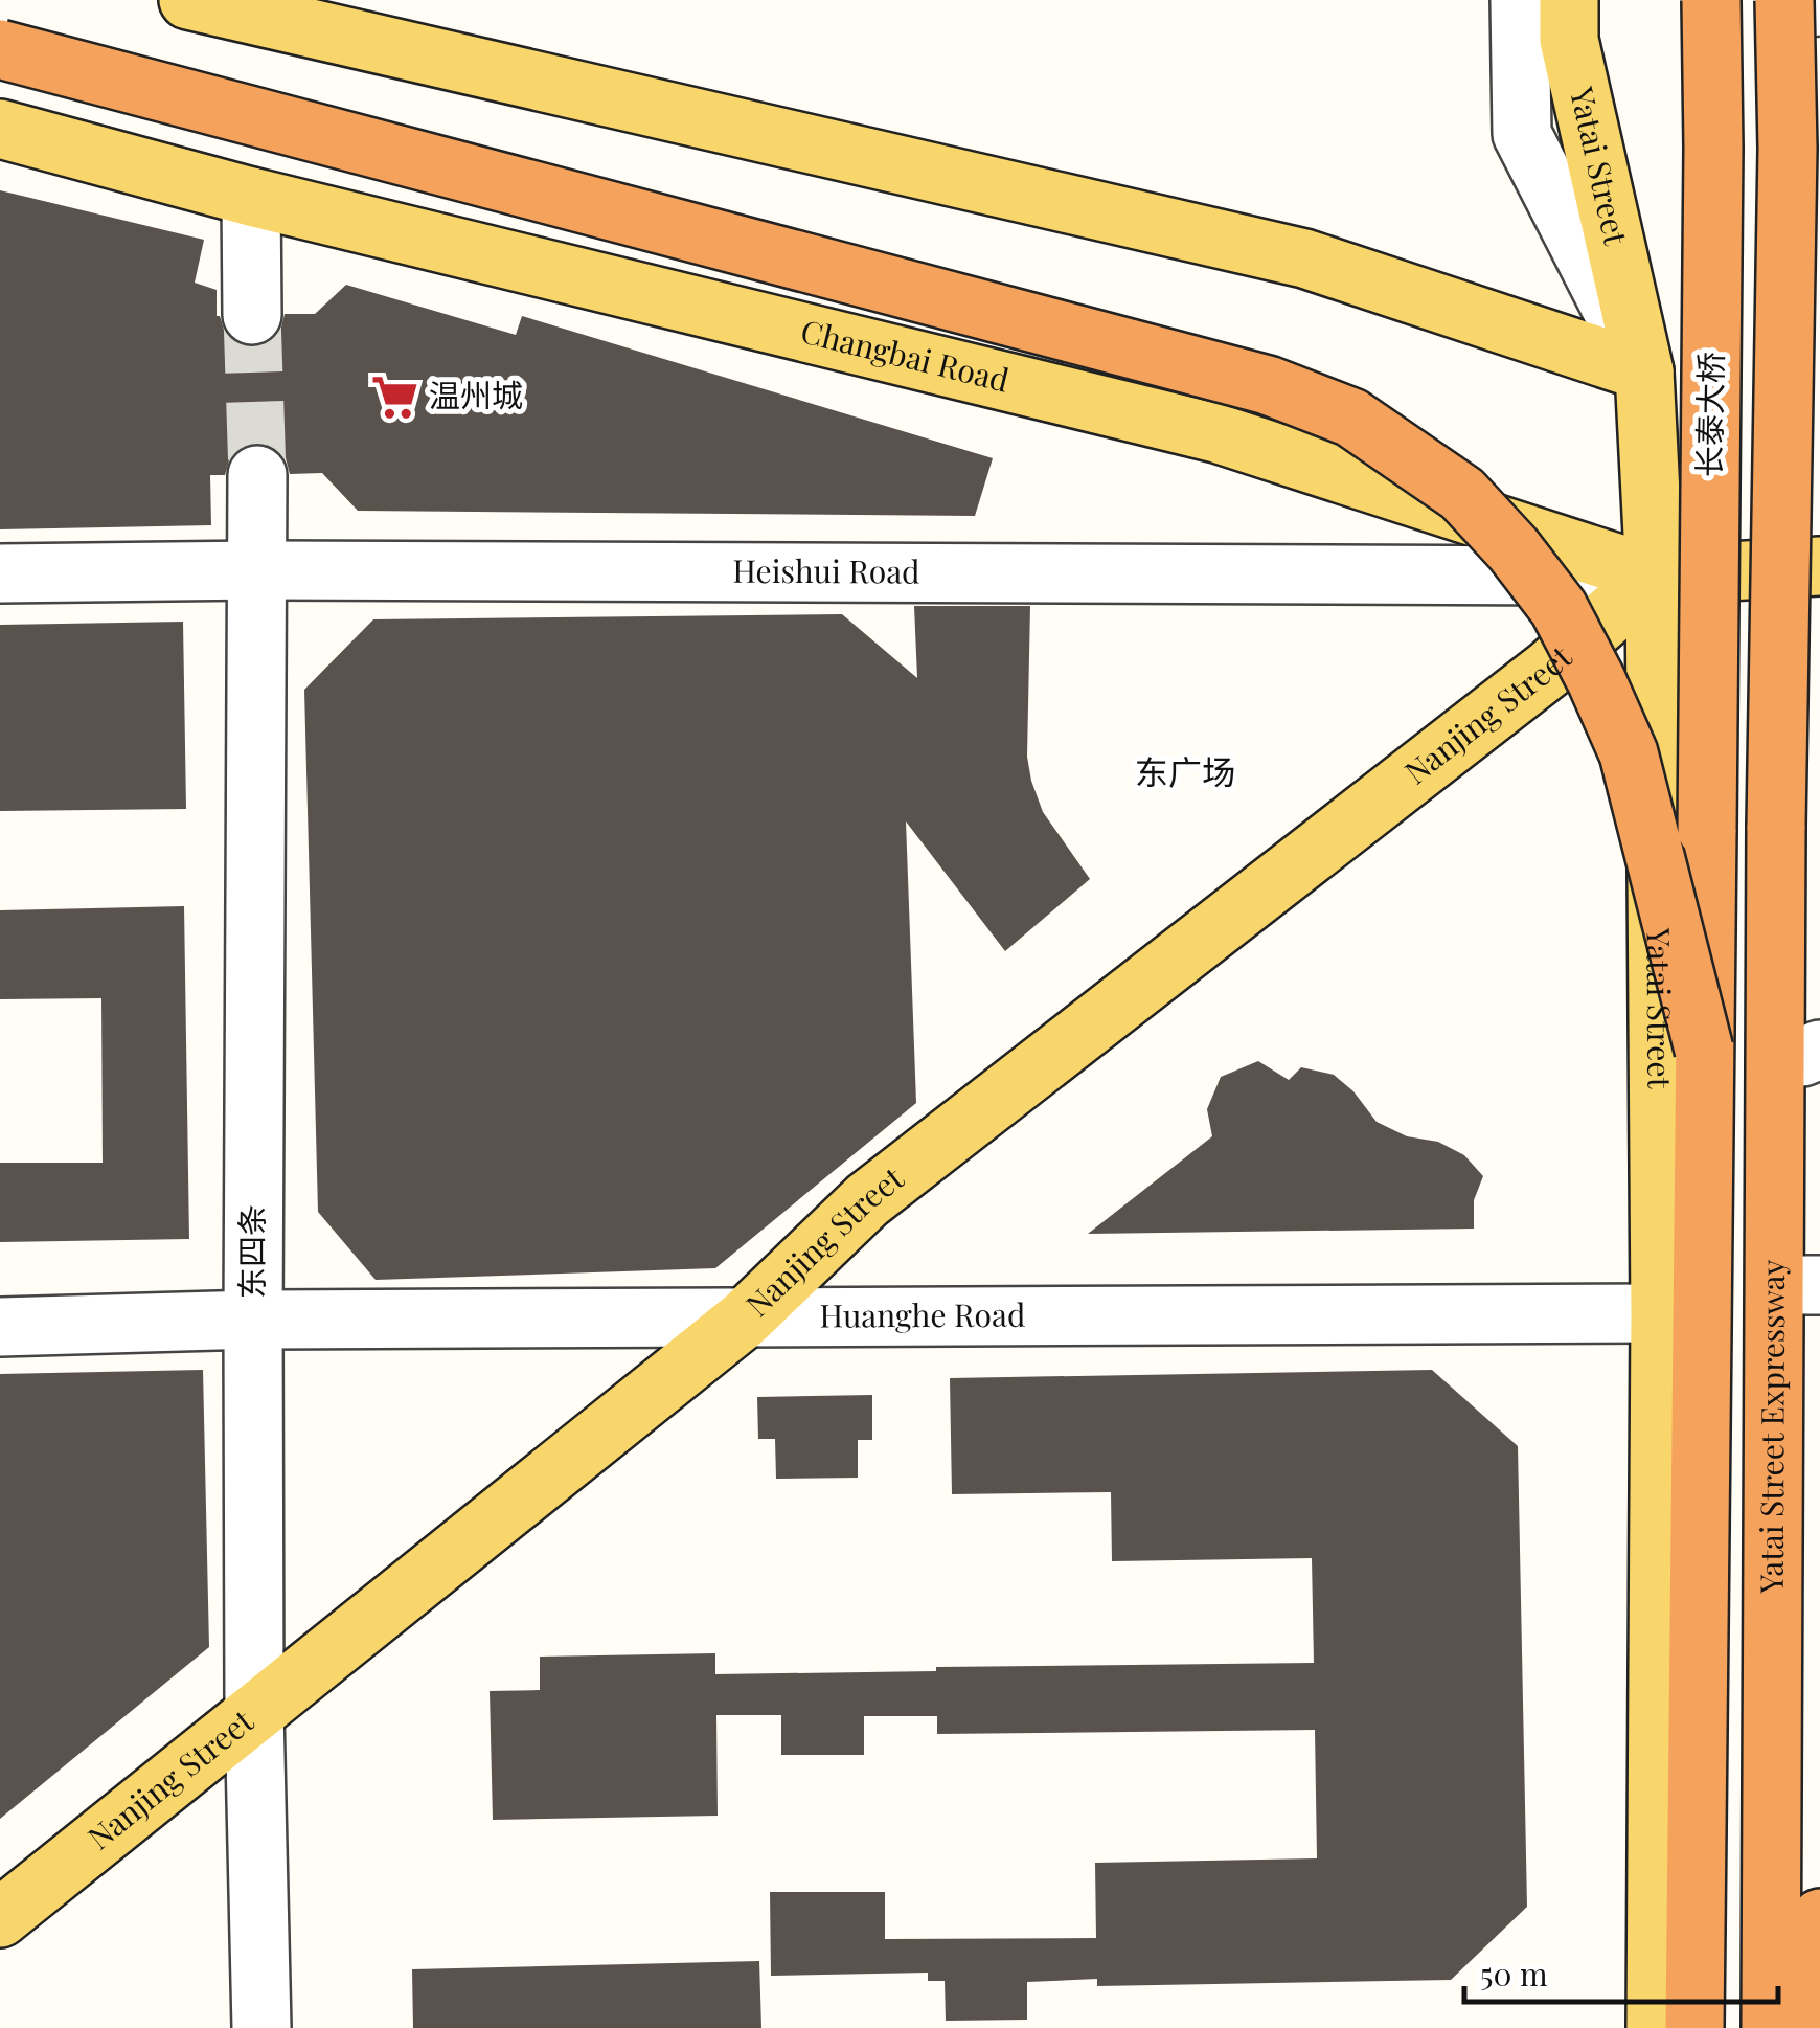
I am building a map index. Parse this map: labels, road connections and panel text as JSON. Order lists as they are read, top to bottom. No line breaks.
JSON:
{"streets":{"highway":["长泰大桥","Yatai Street Expressway"],"main road":["Yatai Street","Changbai Road","Nanjing Street"],"street":["Heishui Road","东四条","Huanghe Road"]},"crossings":[["Yatai Street","Changbai Road"],["Yatai Street","Heishui Road"],["Yatai Street","Nanjing Street"],["Yatai Street","Huanghe Road"],["Changbai Road","Heishui Road"],["Changbai Road","Nanjing Street"],["Heishui Road","Nanjing Street"],["Heishui Road","东四条"],["Nanjing Street","东四条"],["Nanjing Street","Huanghe Road"],["东四条","Huanghe Road"]],"districts":["东广场"],"places":{"supermarket":["温州城"]},"scale_bar":"50 m"}
